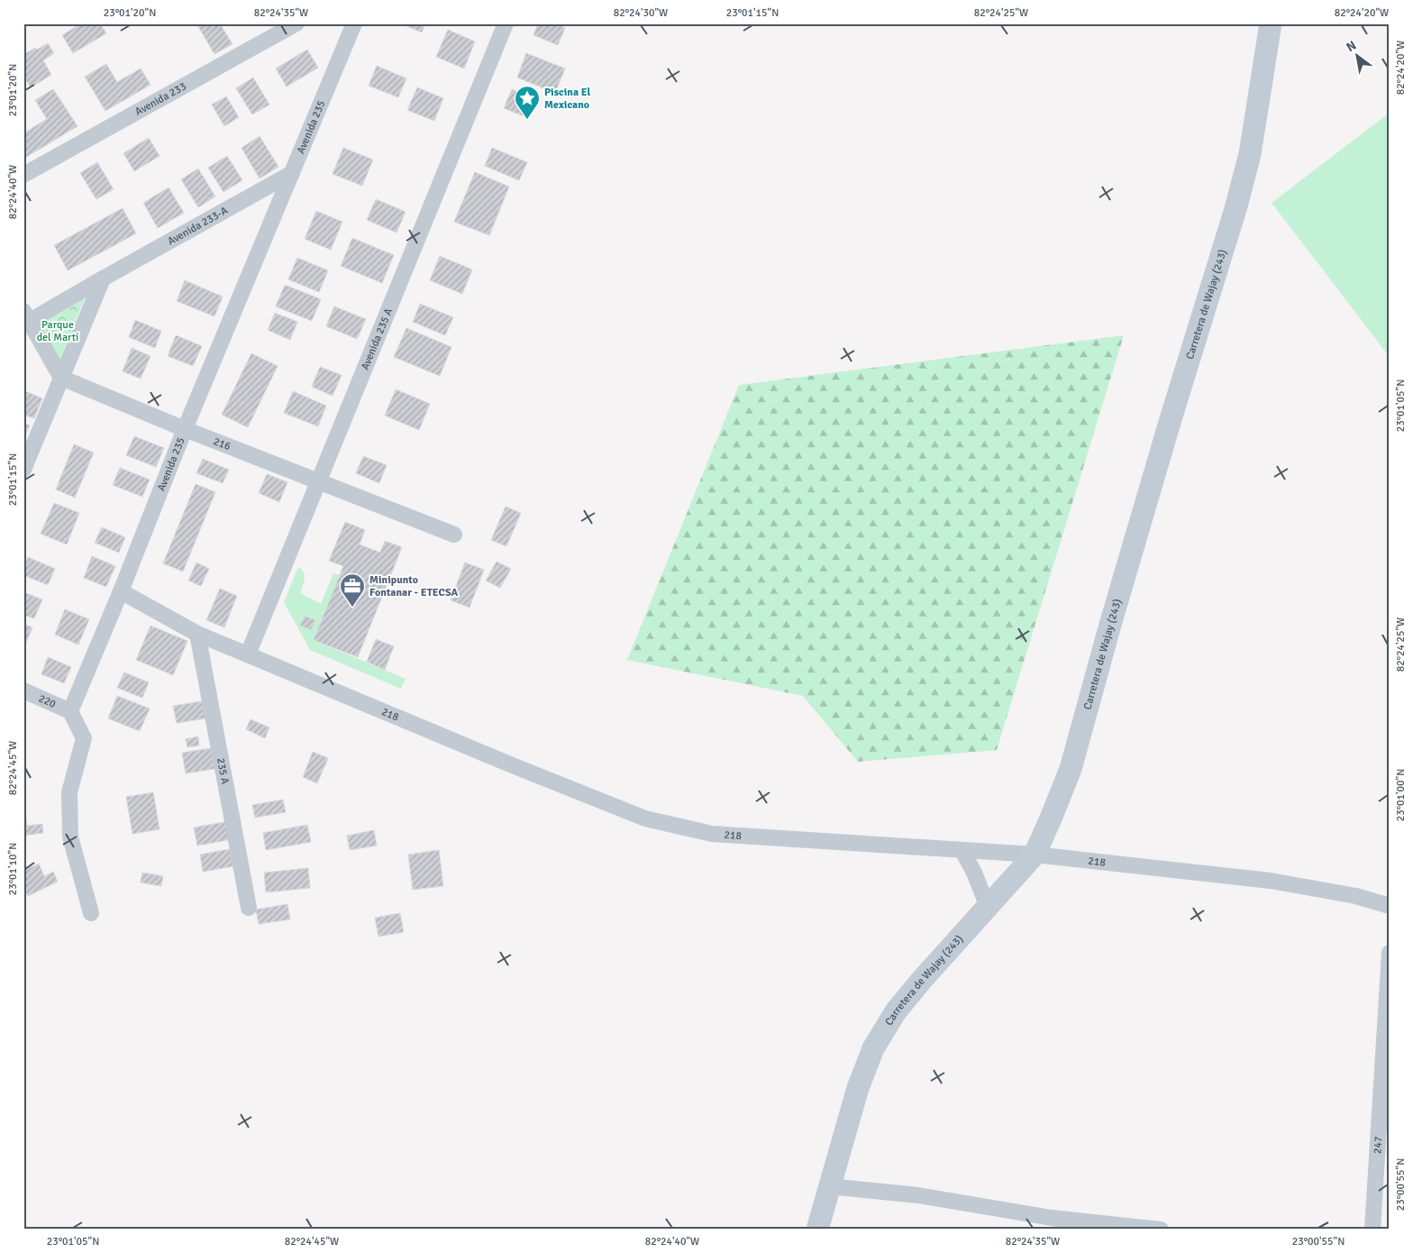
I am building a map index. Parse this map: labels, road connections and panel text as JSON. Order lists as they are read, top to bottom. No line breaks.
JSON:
{"streets":{"main road":["Carretera de Wajay (243)"],"street":["Avenida 233","Avenida 235","Avenida 233-A","Avenida 235 A","216","220","218","235 A","247"]},"crossings":[["Avenida 235","Avenida 233-A"],["Avenida 235","216"],["Avenida 235","220"],["Avenida 235","218"],["Carretera de Wajay (243)","218"],["Avenida 235 A","216"],["Avenida 235 A","218"],["218","235 A"]],"parks":["Parque del Martí"],"places":{"place":["Piscina El Mexicano"],"office":["Minipunto Fontanar - ETECSA"]},"north":"top left","coordinates":["23°01'20\"N","82°24'35\"W","82°24'30\"W","23°01'15\"N","82°24'25\"W","82°24'20\"W","82°24'40\"W","23°01'05\"N","82°24'45\"W","23°01'00\"N","23°01'10\"N","23°00'55\"N"]}
